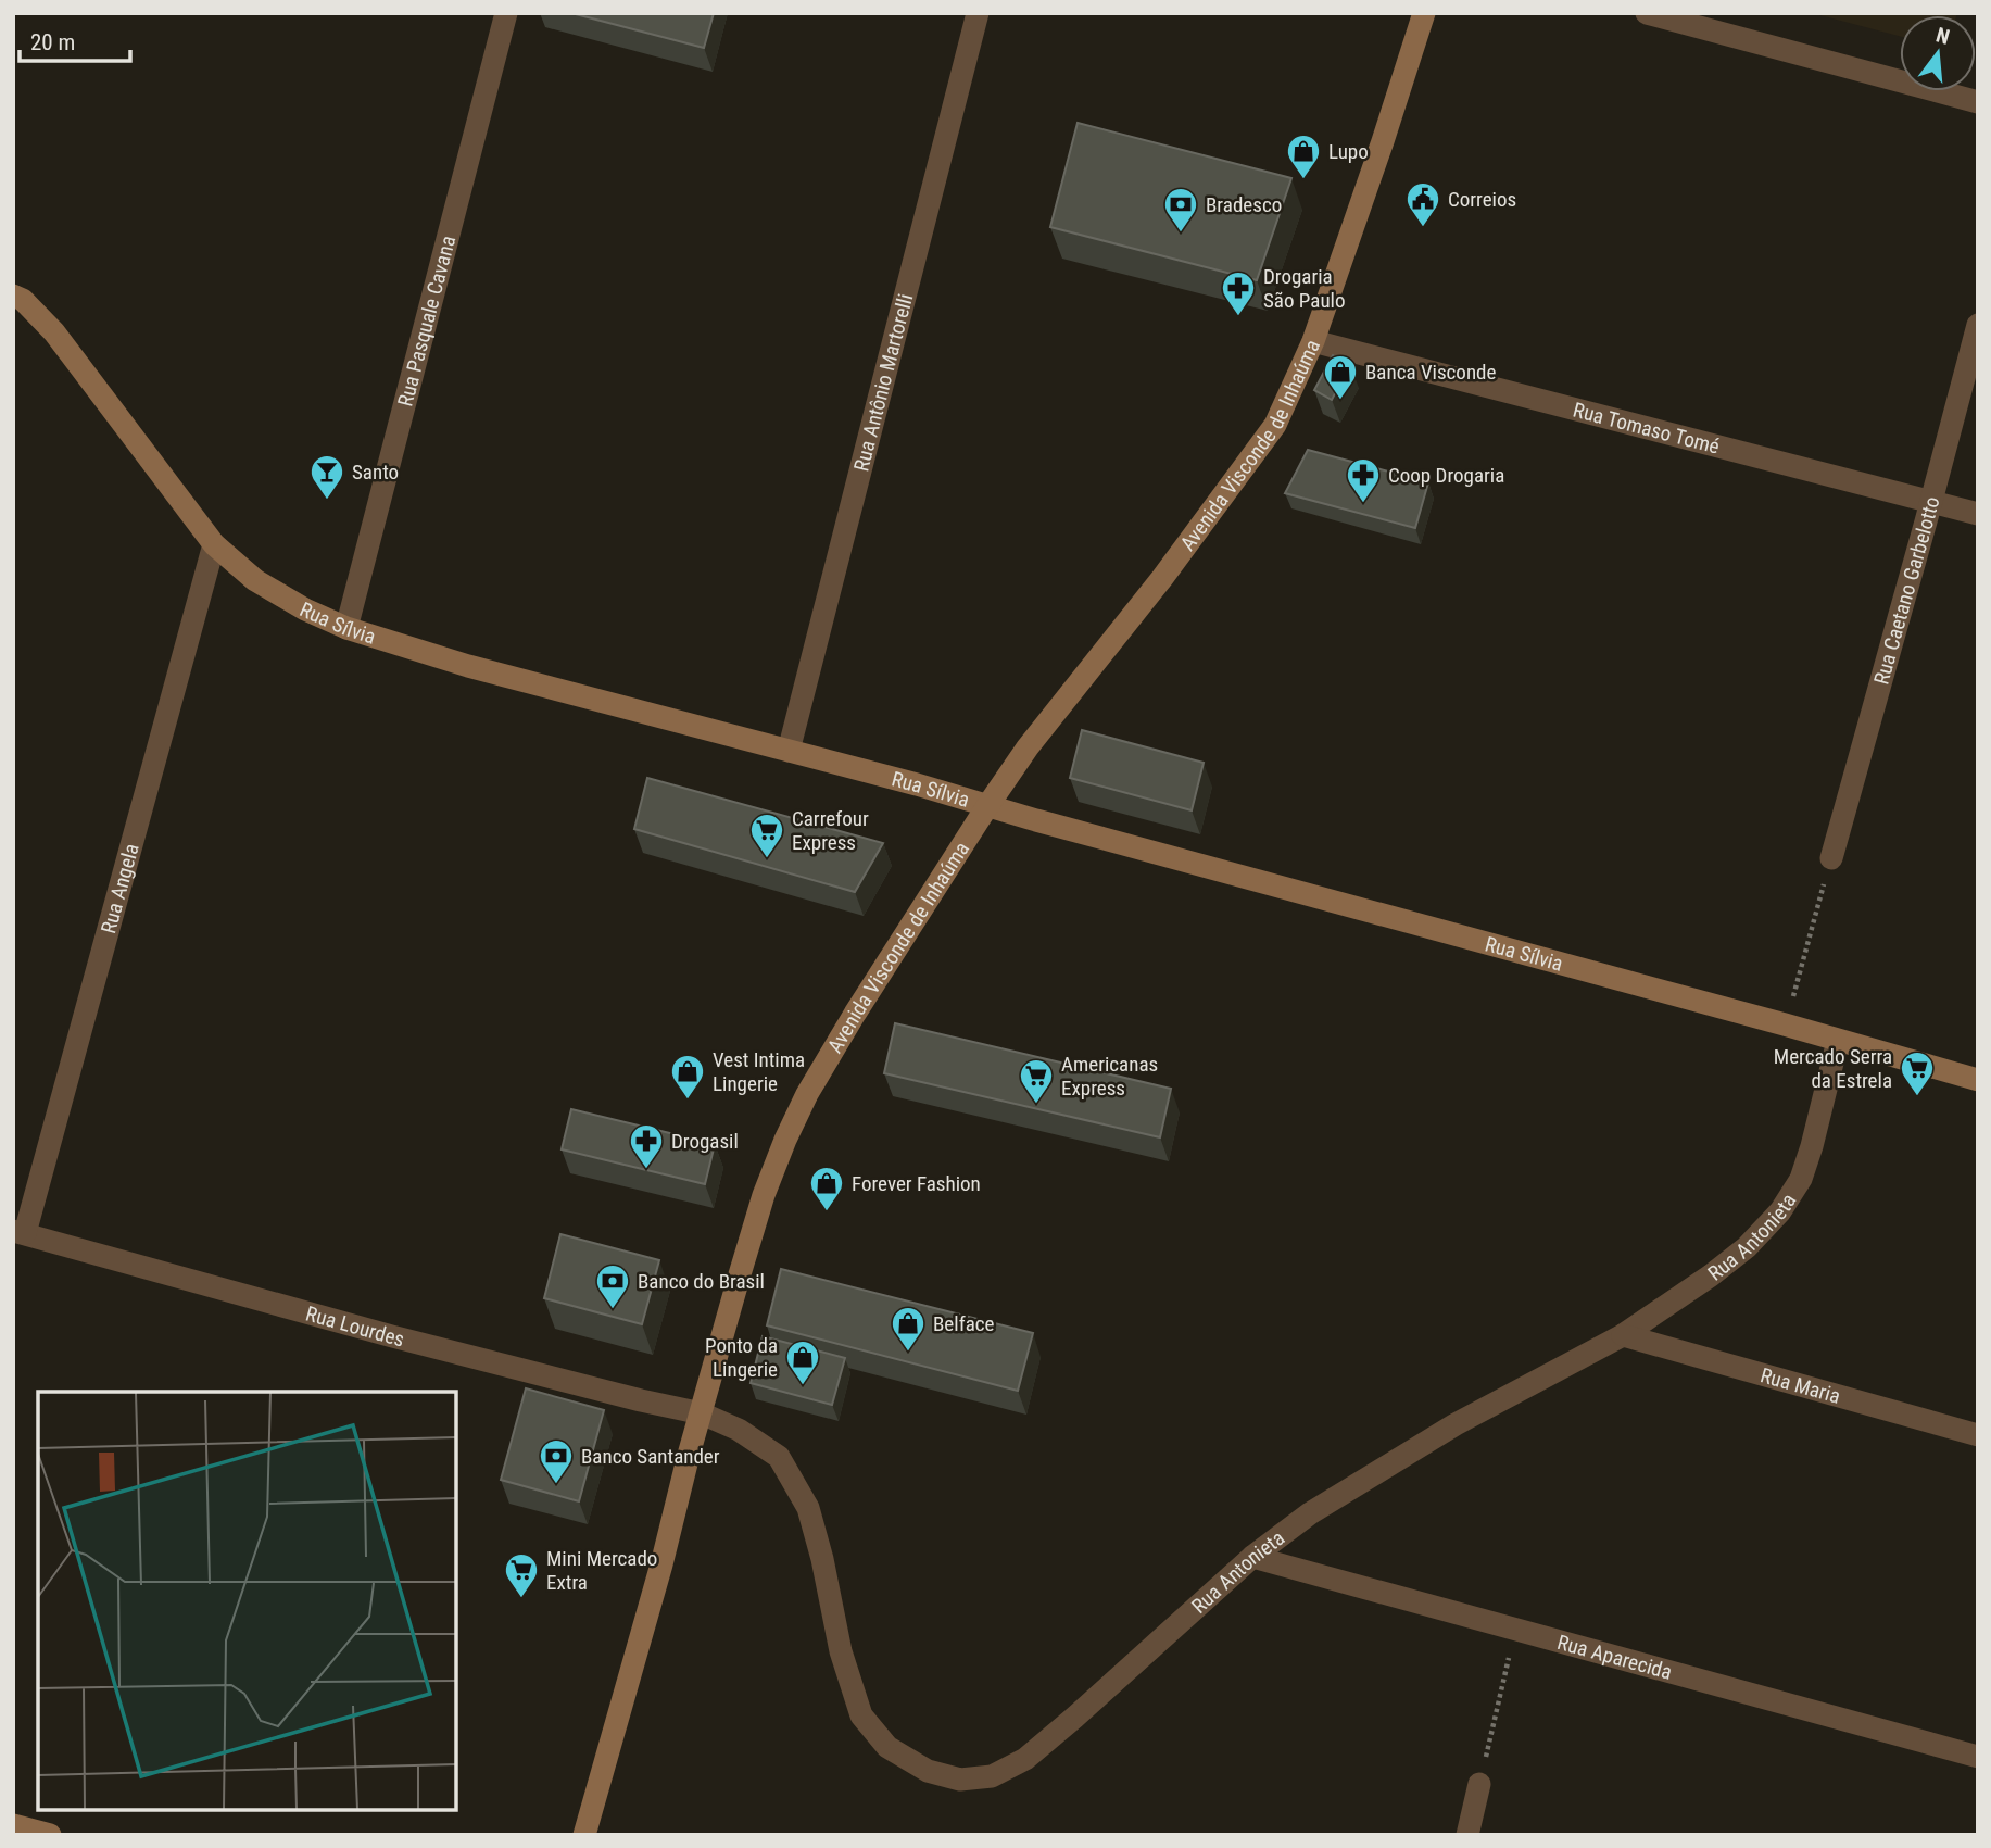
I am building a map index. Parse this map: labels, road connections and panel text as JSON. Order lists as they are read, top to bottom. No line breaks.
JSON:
{"streets":{"main road":["Avenida Visconde de Inhaúma","Rua Sílvia"],"street":["Rua Pasquale Cavana","Rua Antônio Martorelli","Rua Tomaso Tomé","Rua Caetano Garbelotto","Rua Angela","Rua Antonieta","Rua Lourdes","Rua Maria","Rua Aparecida"]},"crossings":[["Rua Pasquale Cavana","Rua Sílvia"],["Rua Antônio Martorelli","Rua Sílvia"],["Rua Tomaso Tomé","Avenida Visconde de Inhaúma"],["Rua Tomaso Tomé","Rua Caetano Garbelotto"],["Avenida Visconde de Inhaúma","Rua Sílvia"],["Avenida Visconde de Inhaúma","Rua Antonieta"],["Avenida Visconde de Inhaúma","Rua Lourdes"],["Rua Sílvia","Rua Angela"],["Rua Sílvia","Rua Antonieta"],["Rua Angela","Rua Lourdes"],["Rua Antonieta","Rua Lourdes"],["Rua Antonieta","Rua Maria"],["Rua Antonieta","Rua Aparecida"]],"places":{"shop":["Lupo","Banca Visconde","Vest Intima Lingerie","Forever Fashion","Belface","Ponto da Lingerie"],"public building":["Correios"],"bank":["Bradesco","Banco do Brasil","Banco Santander"],"pharmacy":["Drogaria São Paulo","Coop Drogaria","Drogasil"],"bar":["Santo"],"supermarket":["Carrefour Express","Mercado Serra da Estrela","Americanas Express","Mini Mercado Extra"]},"scale_bar":"20 m","north":"top"}
